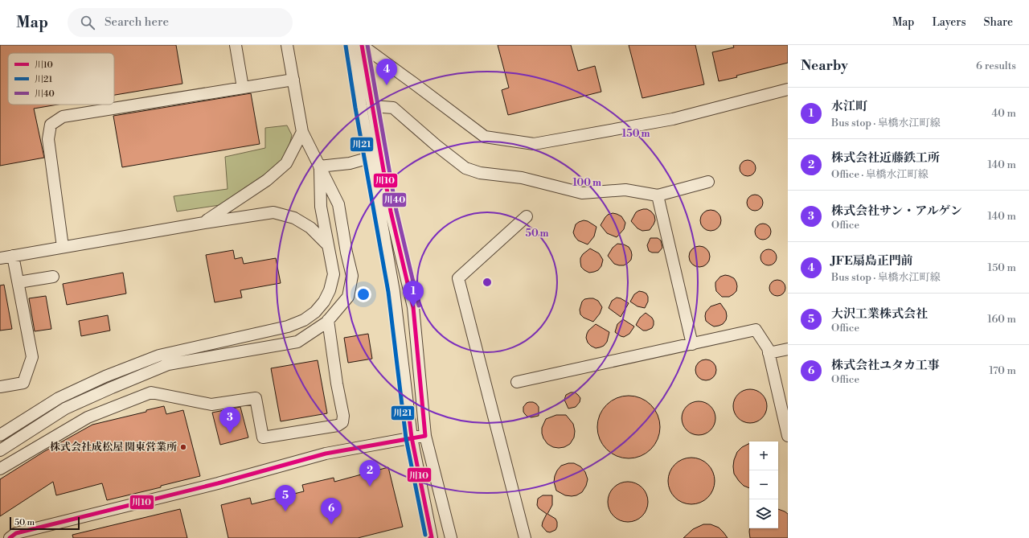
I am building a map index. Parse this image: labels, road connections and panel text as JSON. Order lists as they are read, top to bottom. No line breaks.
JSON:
{"places":["株式会社成松屋 関東営業所"],"lines":["transit line 川10","transit line 川40","transit line 川21"],"legend":["川10","川21","川40"],"scale_bar":"50 m","page":{"header":"Map","search":"Search here","nav":["Map","Layers","Share"],"heading":["Nearby","6 results"],"pins":["4","1","3","2","5","6"],"list":[{"mark":"1","name":"水江町","note":"Bus stop · 皐橋水江町線","value":"40 m"},{"mark":"2","name":"株式会社近藤鉄工所","note":"Office · 皐橋水江町線","value":"140 m"},{"mark":"3","name":"株式会社サン・アルゲン","note":"Office","value":"140 m"},{"mark":"4","name":"JFE扇島正門前","note":"Bus stop · 皐橋水江町線","value":"150 m"},{"mark":"5","name":"大沢工業株式会社","note":"Office","value":"160 m"},{"mark":"6","name":"株式会社ユタカ工事","note":"Office","value":"170 m"}],"map_buttons":["+","−"],"scale":"50 m"},"rings":["150 m","100 m","50 m"]}
